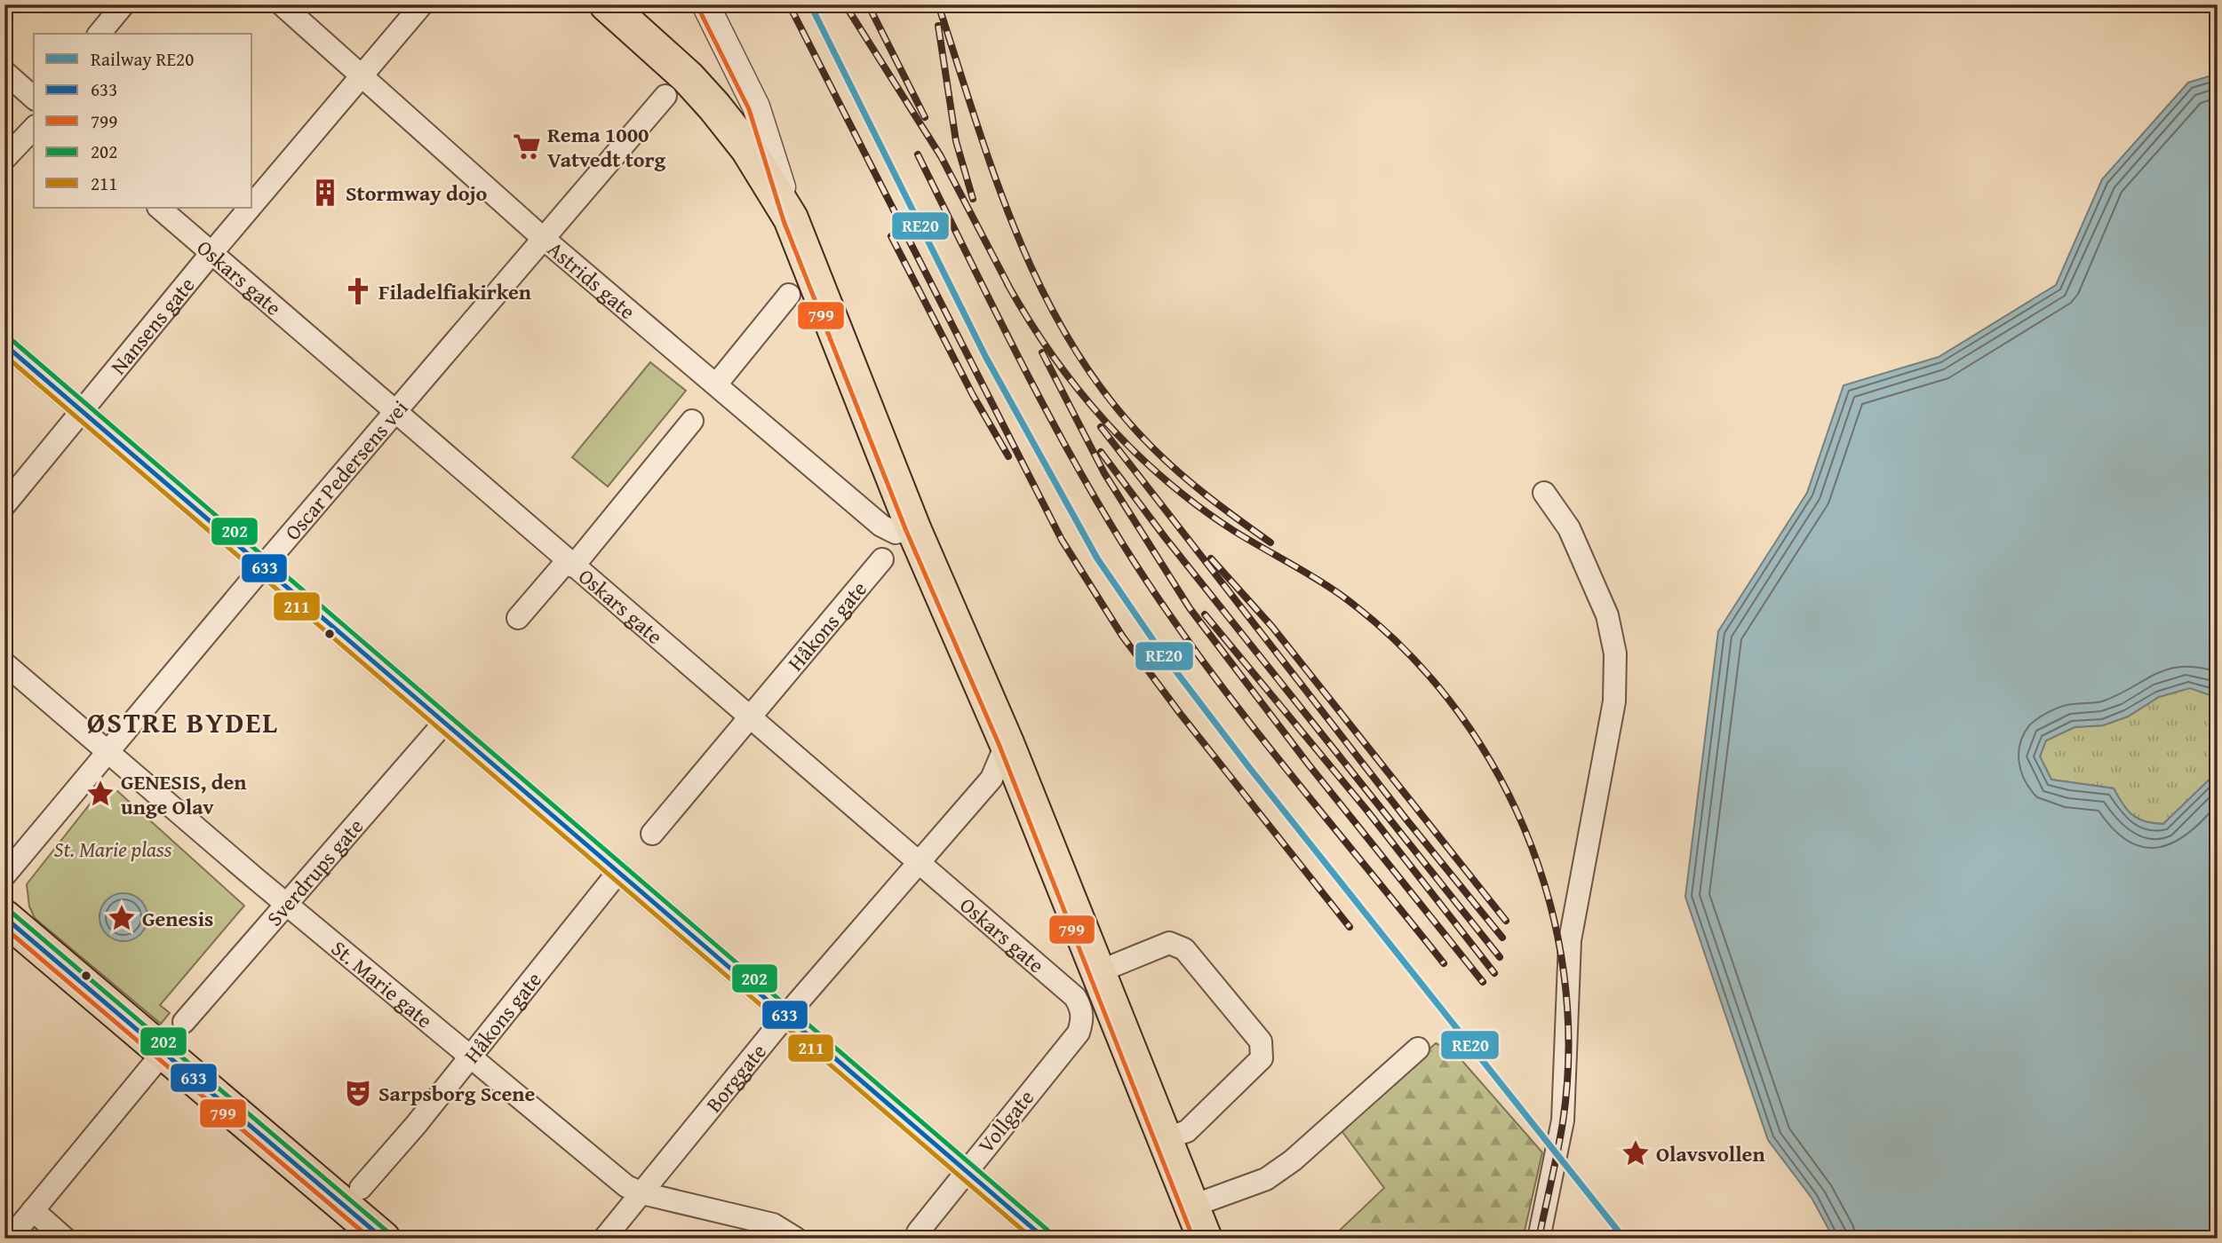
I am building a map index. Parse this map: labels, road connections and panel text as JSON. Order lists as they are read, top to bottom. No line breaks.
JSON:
{"streets":{"street":["Oskars gate","Astrids gate","Nansens gate","Oscar Pedersens vei","Håkons gate","Sverdrups gate","St. Marie gate","Borggate","Vollgate"]},"crossings":[["Oskars gate","Nansens gate"],["Oskars gate","Oscar Pedersens vei"],["Oskars gate","Håkons gate"],["Oskars gate","Borggate"],["Oskars gate","Vollgate"],["Astrids gate","Nansens gate"],["Astrids gate","Oscar Pedersens vei"],["Oscar Pedersens vei","St. Marie gate"],["Håkons gate","St. Marie gate"],["Sverdrups gate","St. Marie gate"],["St. Marie gate","Borggate"]],"districts":["ØSTRE BYDEL"],"parks":["St. Marie plass"],"places":{"supermarket":["Rema 1000 Vatvedt torg"],"building":["Stormway dojo"],"church":["Filadelfiakirken"],"place":["GENESIS, den unge Olav","Genesis","Olavsvollen"],"theatre":["Sarpsborg Scene"]},"lines":["rail line RE20","transit line 799","transit line 202","transit line 633","transit line 211"],"legend":["Railway RE20","633","799","202","211"]}
